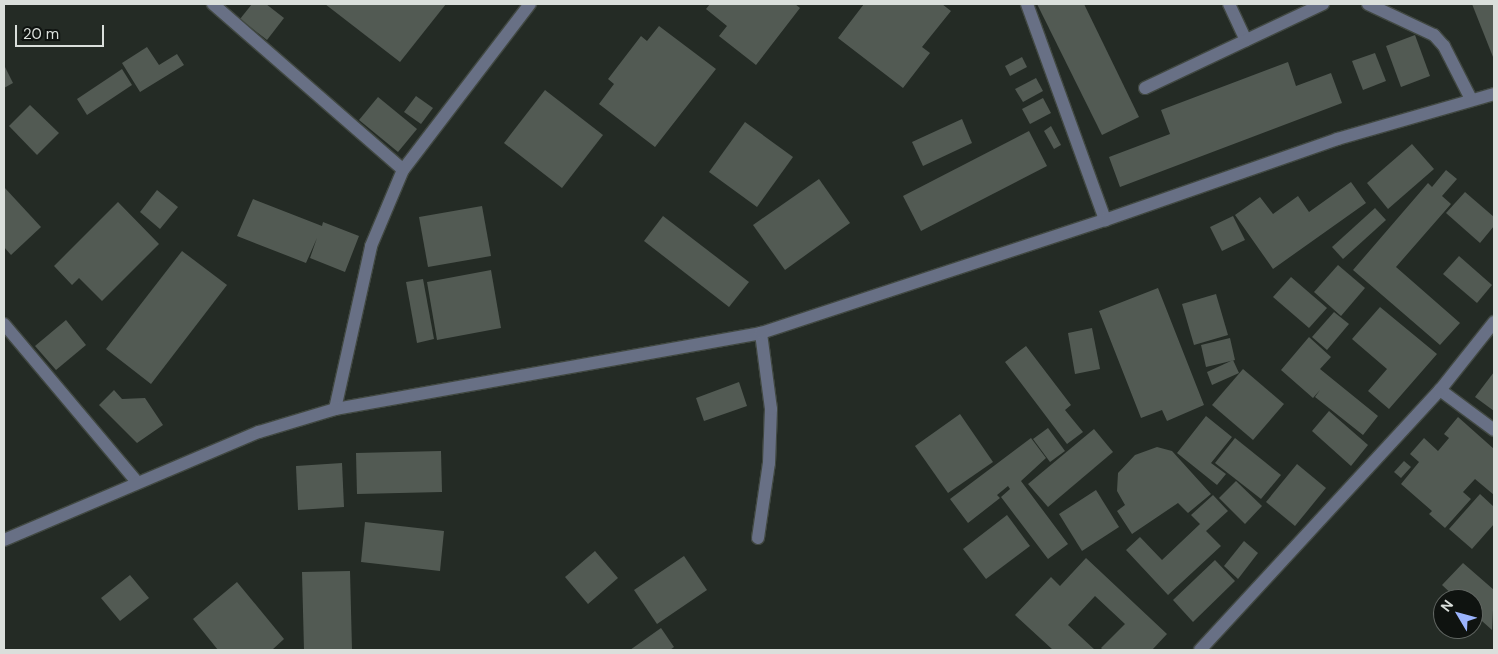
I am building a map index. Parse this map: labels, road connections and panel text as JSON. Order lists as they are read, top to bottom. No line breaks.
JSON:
{"scale_bar":"20 m","north":"top left"}
